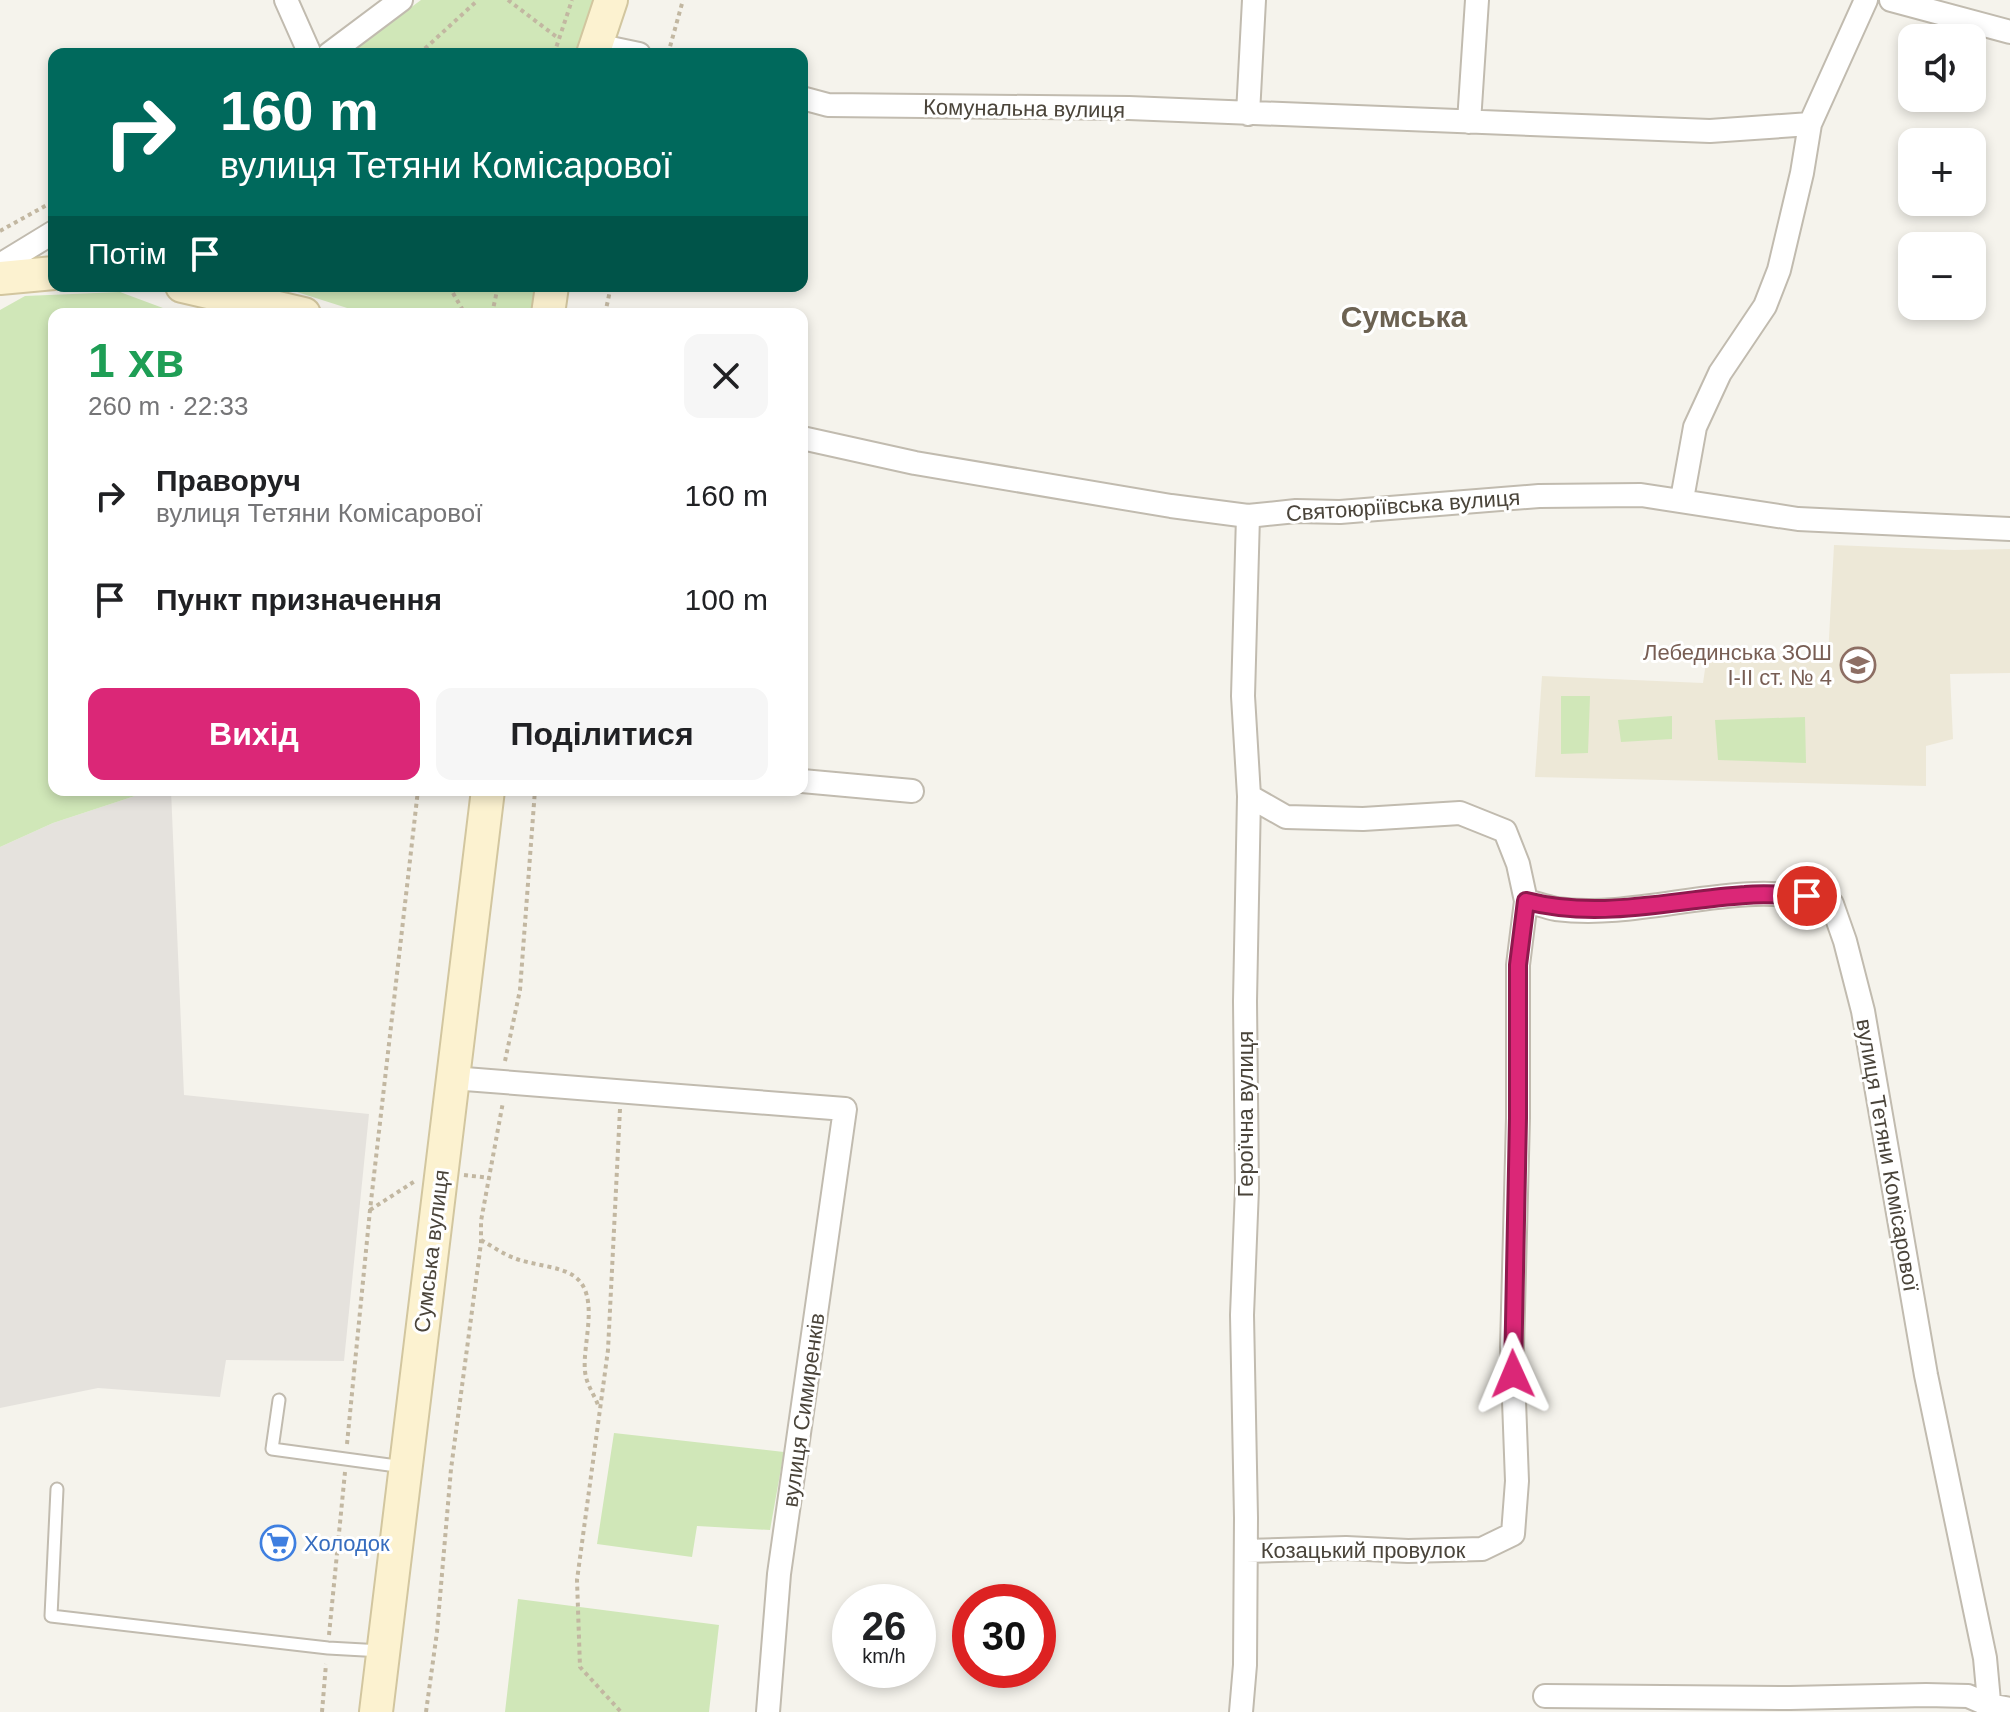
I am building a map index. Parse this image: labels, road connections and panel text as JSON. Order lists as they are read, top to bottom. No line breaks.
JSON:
{"streets":{"main road":["Сумська вулиця"],"street":["Комунальна вулиця","Святоюріївська вулиця","Героїчна вулиця","вулиця Тетяни Комісарової","вулиця Симиренків","Козацький провулок"]},"crossings":[["Святоюріївська вулиця","Героїчна вулиця"],["Героїчна вулиця","Козацький провулок"],["вулиця Тетяни Комісарової","Козацький провулок"]],"districts":["Сумська"],"places":{"school or university":["Лебединська ЗОШ І-ІІ ст. № 4"],"supermarket":["Холодок"]},"page":{"map_buttons":["+","−"],"turn":["160 m","вулиця Тетяни Комісарової"],"then":"Потім","heading":["1 хв","260 m · 22:33"],"list":[{"name":"Праворуч","note":"вулиця Тетяни Комісарової","value":"160 m"},{"name":"Пункт призначення","value":"100 m"}],"buttons":["Вихід","Поділитися"],"speed":"26 km/h","limit":"30"}}
